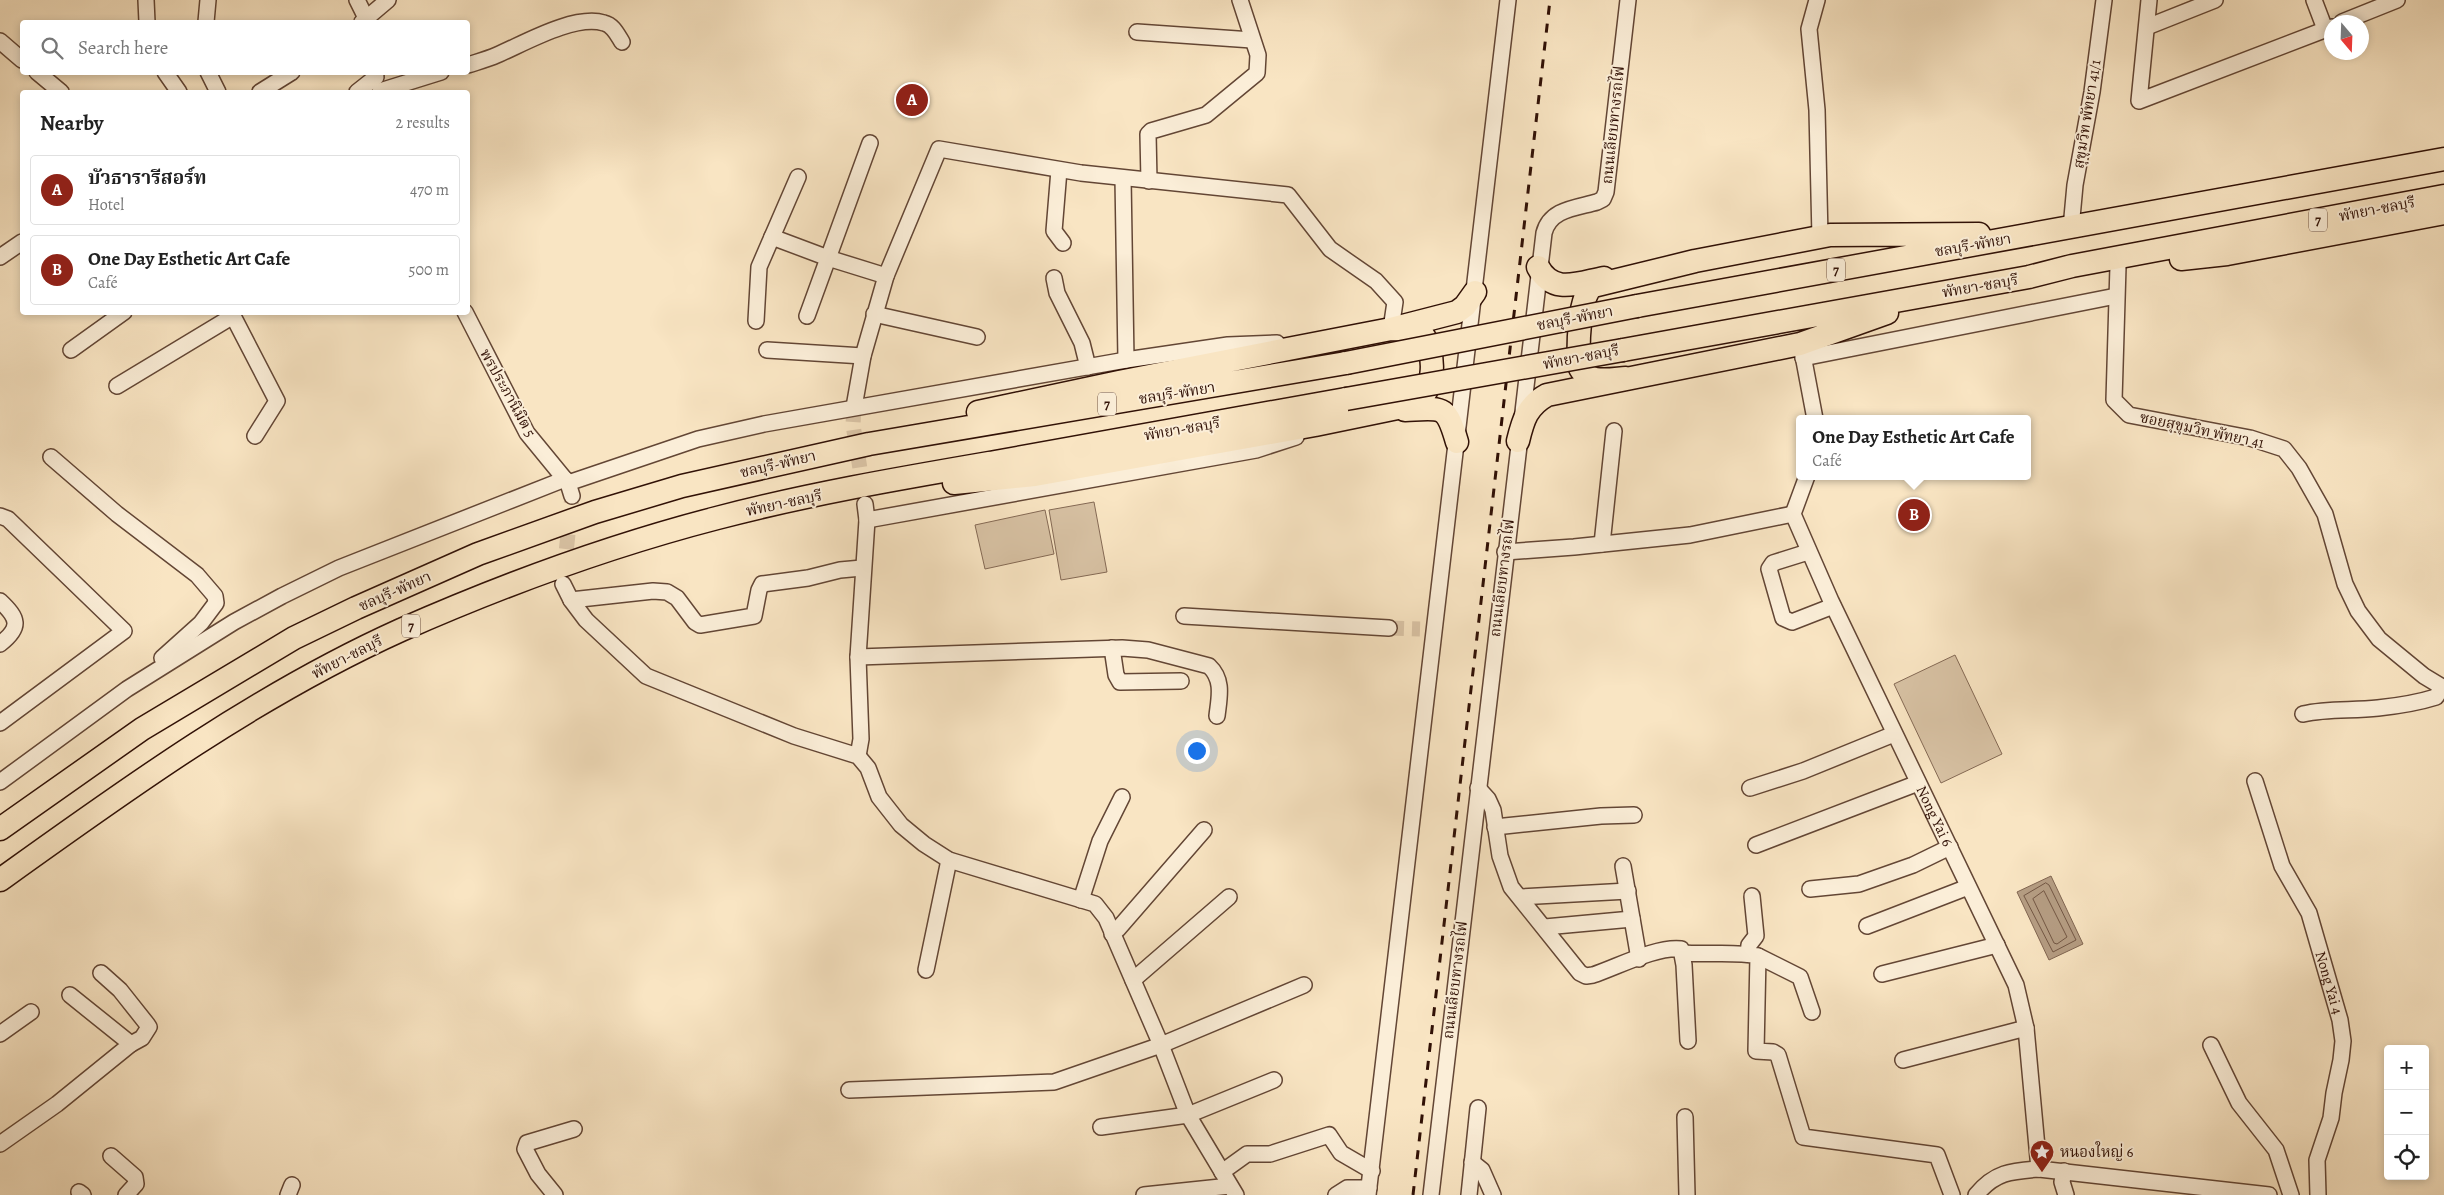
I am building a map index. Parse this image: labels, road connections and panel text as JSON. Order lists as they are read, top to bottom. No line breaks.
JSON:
{"streets":{"highway":["พัทยา-ชลบุรี","7","ชลบุรี-พัทยา"],"street":["สุขุมวิท พัทยา 41/1","ถนนเลียบทางรถไฟ","พรประภานิมิต 5","ซอยสุขุมวิท พัทยา 41","Nong Yai 6","Nong Yai 4"]},"crossings":[["สุขุมวิท พัทยา 41/1","ชลบุรี-พัทยา"]],"places":{"place":["หนองใหญ่ 6"]},"north":"bottom","page":{"search":"Search here","pins":["A","B"],"heading":["Nearby","2 results"],"list":[{"mark":"A","name":"บัวธารารีสอร์ท","note":"Hotel","value":"470 m"},{"mark":"B","name":"One Day Esthetic Art Cafe","note":"Café","value":"500 m"}],"popup":["One Day Esthetic Art Cafe","Café"],"map_buttons":["+","−"]}}
